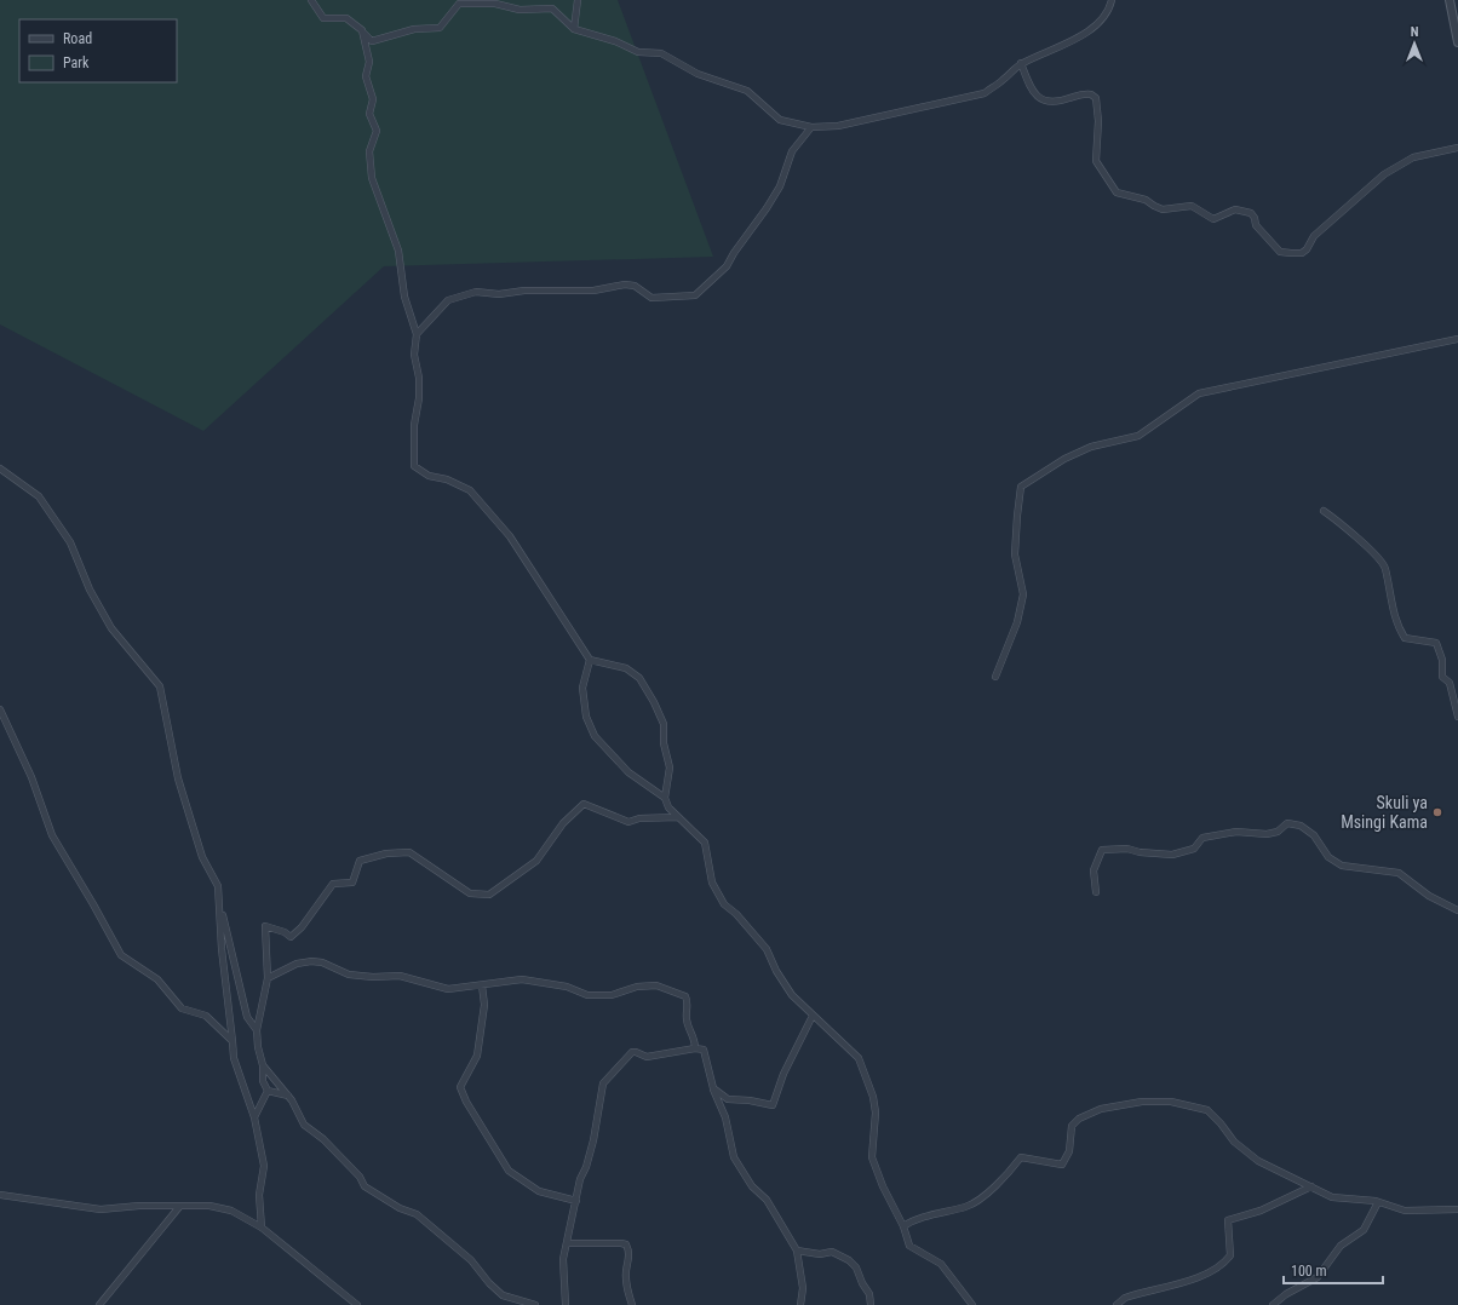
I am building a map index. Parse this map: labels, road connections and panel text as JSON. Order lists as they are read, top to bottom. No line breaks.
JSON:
{"places":["Skuli ya Msingi Kama"],"legend":["Road","Park"],"scale_bar":"100 m","north":"top"}
